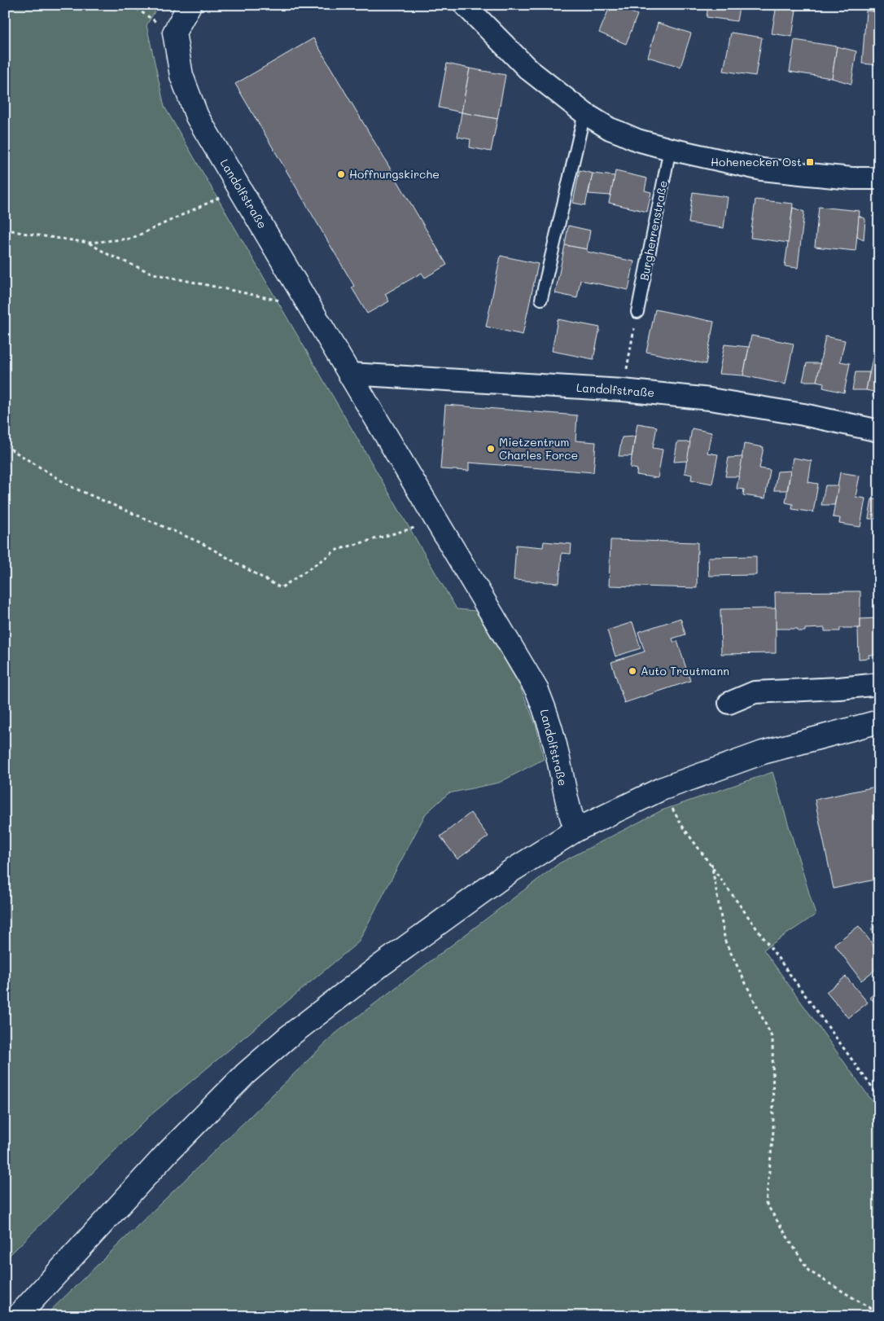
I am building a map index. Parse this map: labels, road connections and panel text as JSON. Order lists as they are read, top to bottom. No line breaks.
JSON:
{"streets":{"main road":["Landolfstraße"],"lane":["Burgherrenstraße"]},"places":{"transit":["Hohenecken Ost"],"other":["Hoffnungskirche","Mietzentrum Charles Force","Auto Trautmann"]}}
